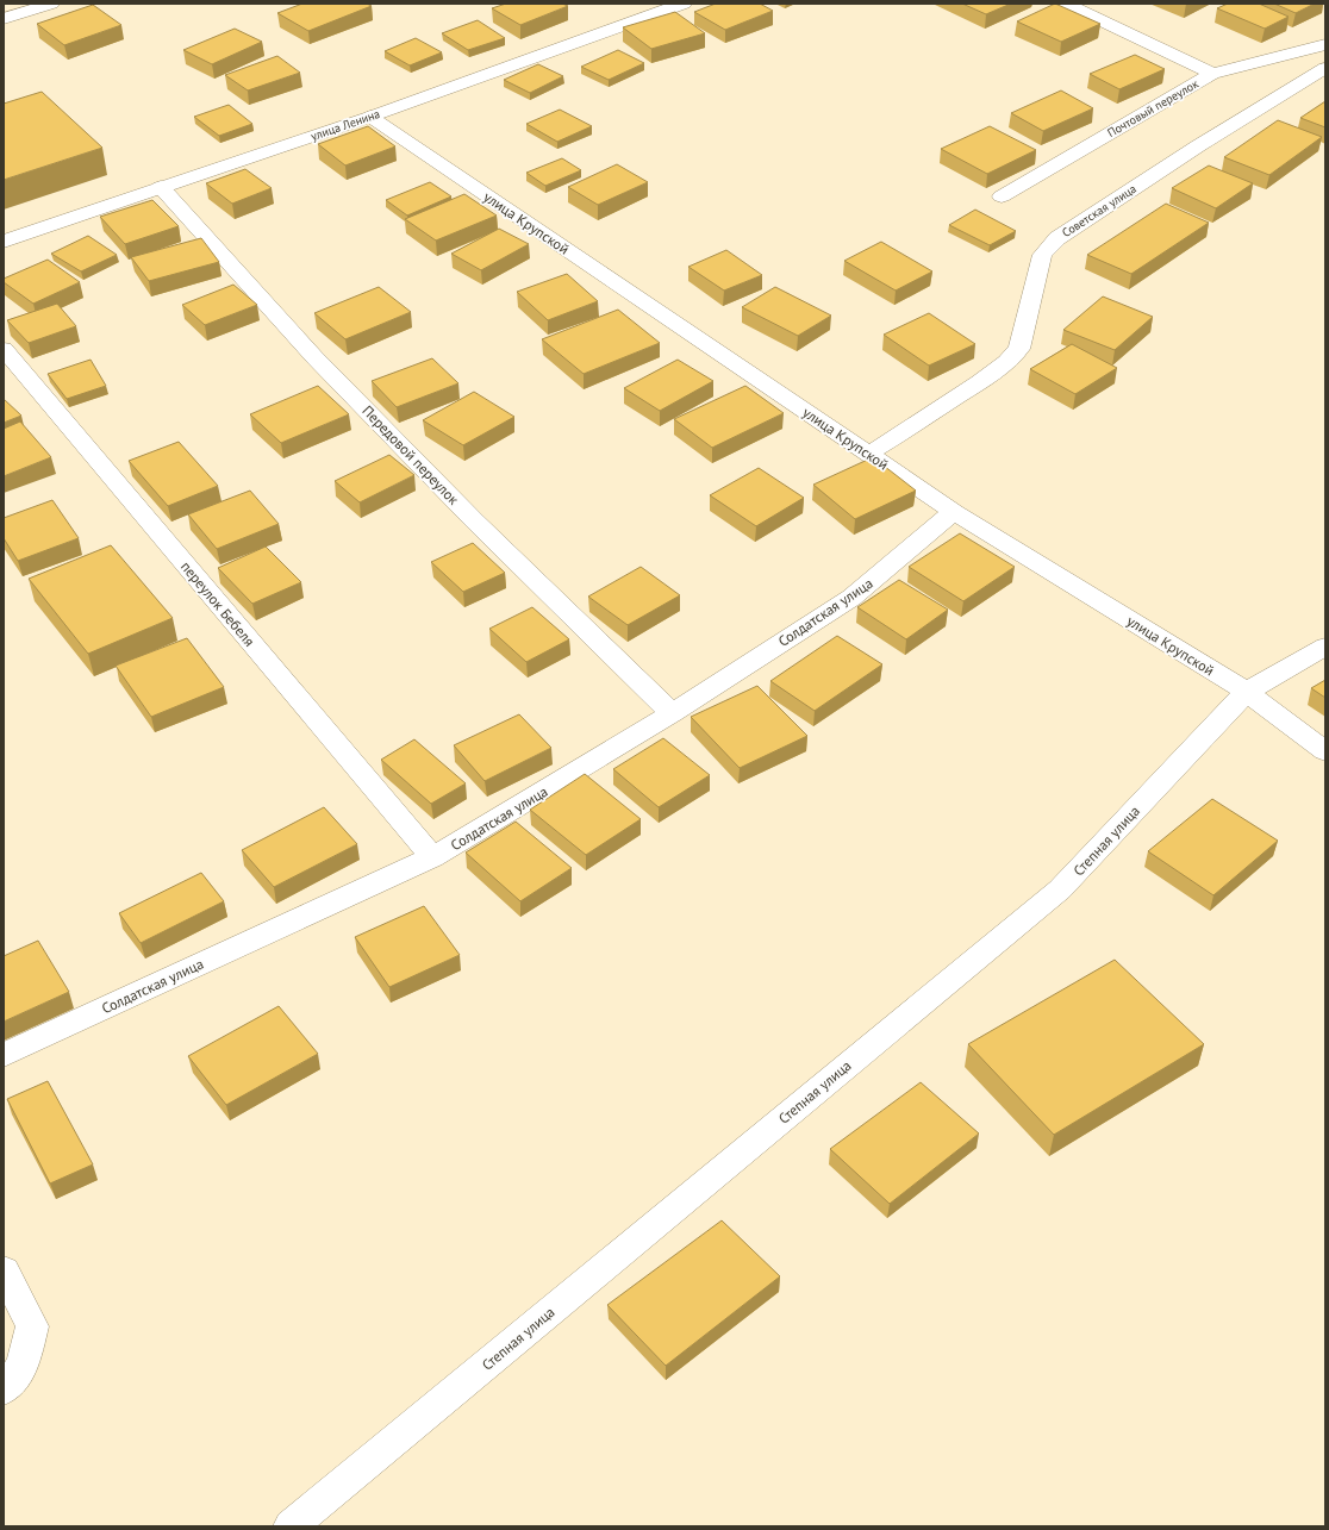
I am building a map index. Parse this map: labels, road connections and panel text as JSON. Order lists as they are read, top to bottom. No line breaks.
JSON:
{"streets":{"street":["Почтовый переулок","улица Ленина","Советская улица","улица Крупской","Передовой переулок","переулок Бебеля","Солдатская улица","Степная улица"]},"crossings":[["улица Ленина","улица Крупской"],["улица Ленина","Передовой переулок"],["Советская улица","улица Крупской"],["улица Крупской","Солдатская улица"],["улица Крупской","Степная улица"],["Передовой переулок","Солдатская улица"],["переулок Бебеля","Солдатская улица"]]}
